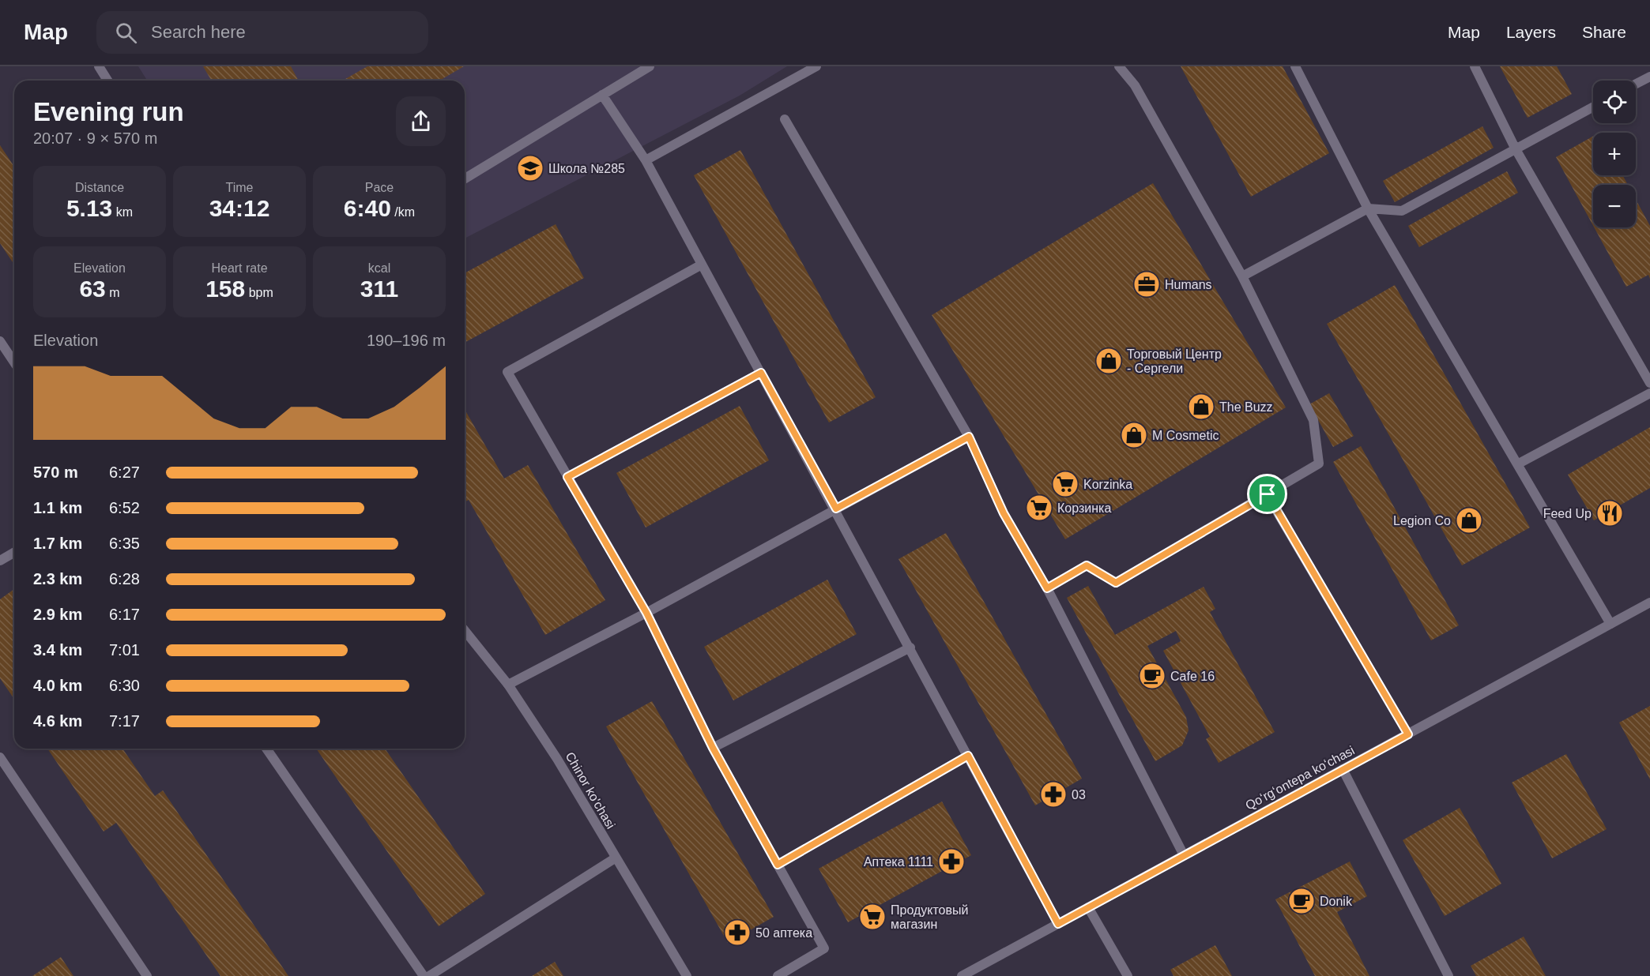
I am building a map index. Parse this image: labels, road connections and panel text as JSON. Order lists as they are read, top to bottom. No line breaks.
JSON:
{"streets":{"street":["Qoʻrgʻontepa koʻchasi","Chinor ko'chasi"]},"places":{"school or university":["Школа №285"],"office":["Humans"],"shop":["Торговый Центр - Сергели","The Buzz","M Cosmetic","Legion Co"],"supermarket":["Korzinka","Корзинка","Продуктовый магазин"],"restaurant":["Feed Up"],"cafe":["Cafe 16","Donik"],"pharmacy":["03","Аптека 1111","50 аптека"]},"page":{"header":"Map","search":"Search here","nav":["Map","Layers","Share"],"map_buttons":["+","−"],"heading":["Evening run","20:07 · 9 × 570 m"],"stats":[["Distance","5.13 km"],["Time","34:12"],["Pace","6:40 /km"],["Elevation","63 m"],["Heart rate","158 bpm"],["kcal","311"]],"chart":["Elevation","190–196 m"],"list":[{"name":"570 m","note":"6:27"},{"name":"1.1 km","note":"6:52"},{"name":"1.7 km","note":"6:35"},{"name":"2.3 km","note":"6:28"},{"name":"2.9 km","note":"6:17"},{"name":"3.4 km","note":"7:01"},{"name":"4.0 km","note":"6:30"},{"name":"4.6 km","note":"7:17"}]}}
